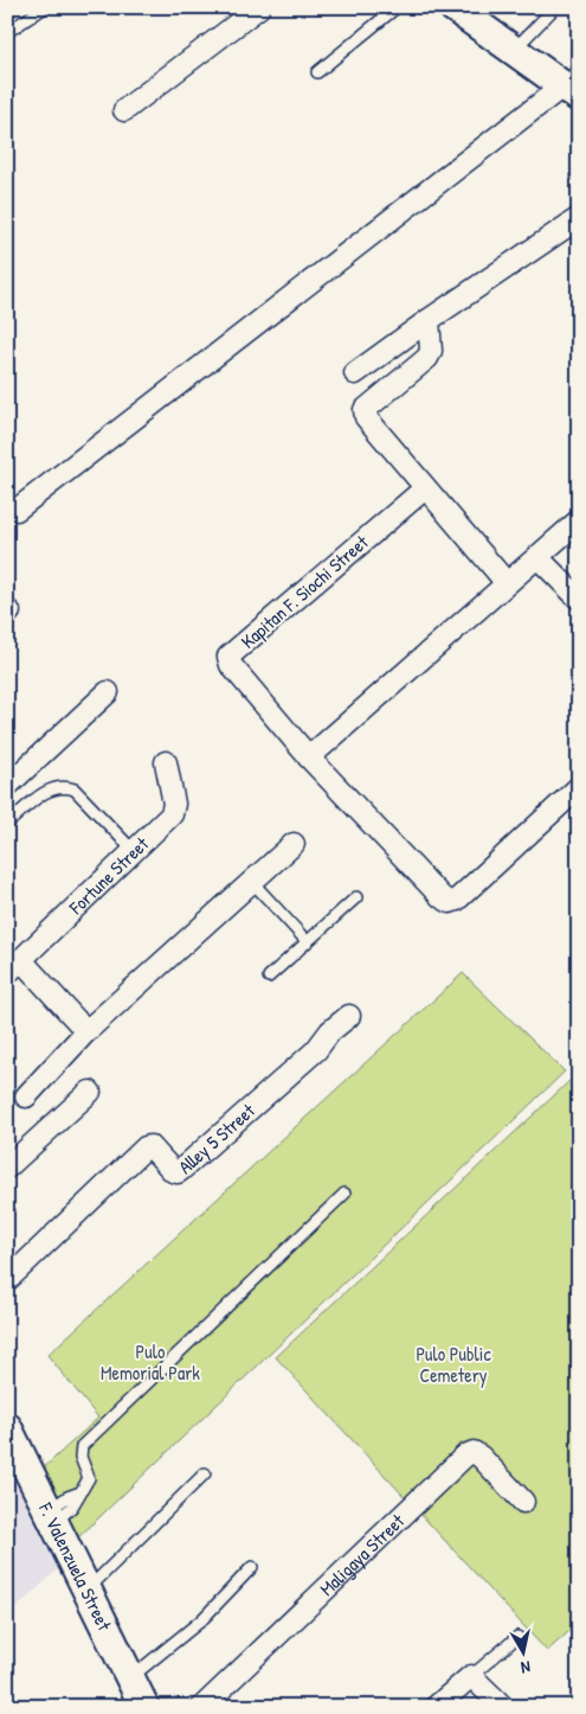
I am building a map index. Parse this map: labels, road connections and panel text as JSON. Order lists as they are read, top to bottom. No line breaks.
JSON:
{"streets":{"street":["Kapitan F. Siochi Street","Fortune Street","Alley 5 Street","Maligaya Street","F. Valenzuela Street"]},"parks":["Pulo Memorial Park","Pulo Public Cemetery"],"north":"bottom"}
